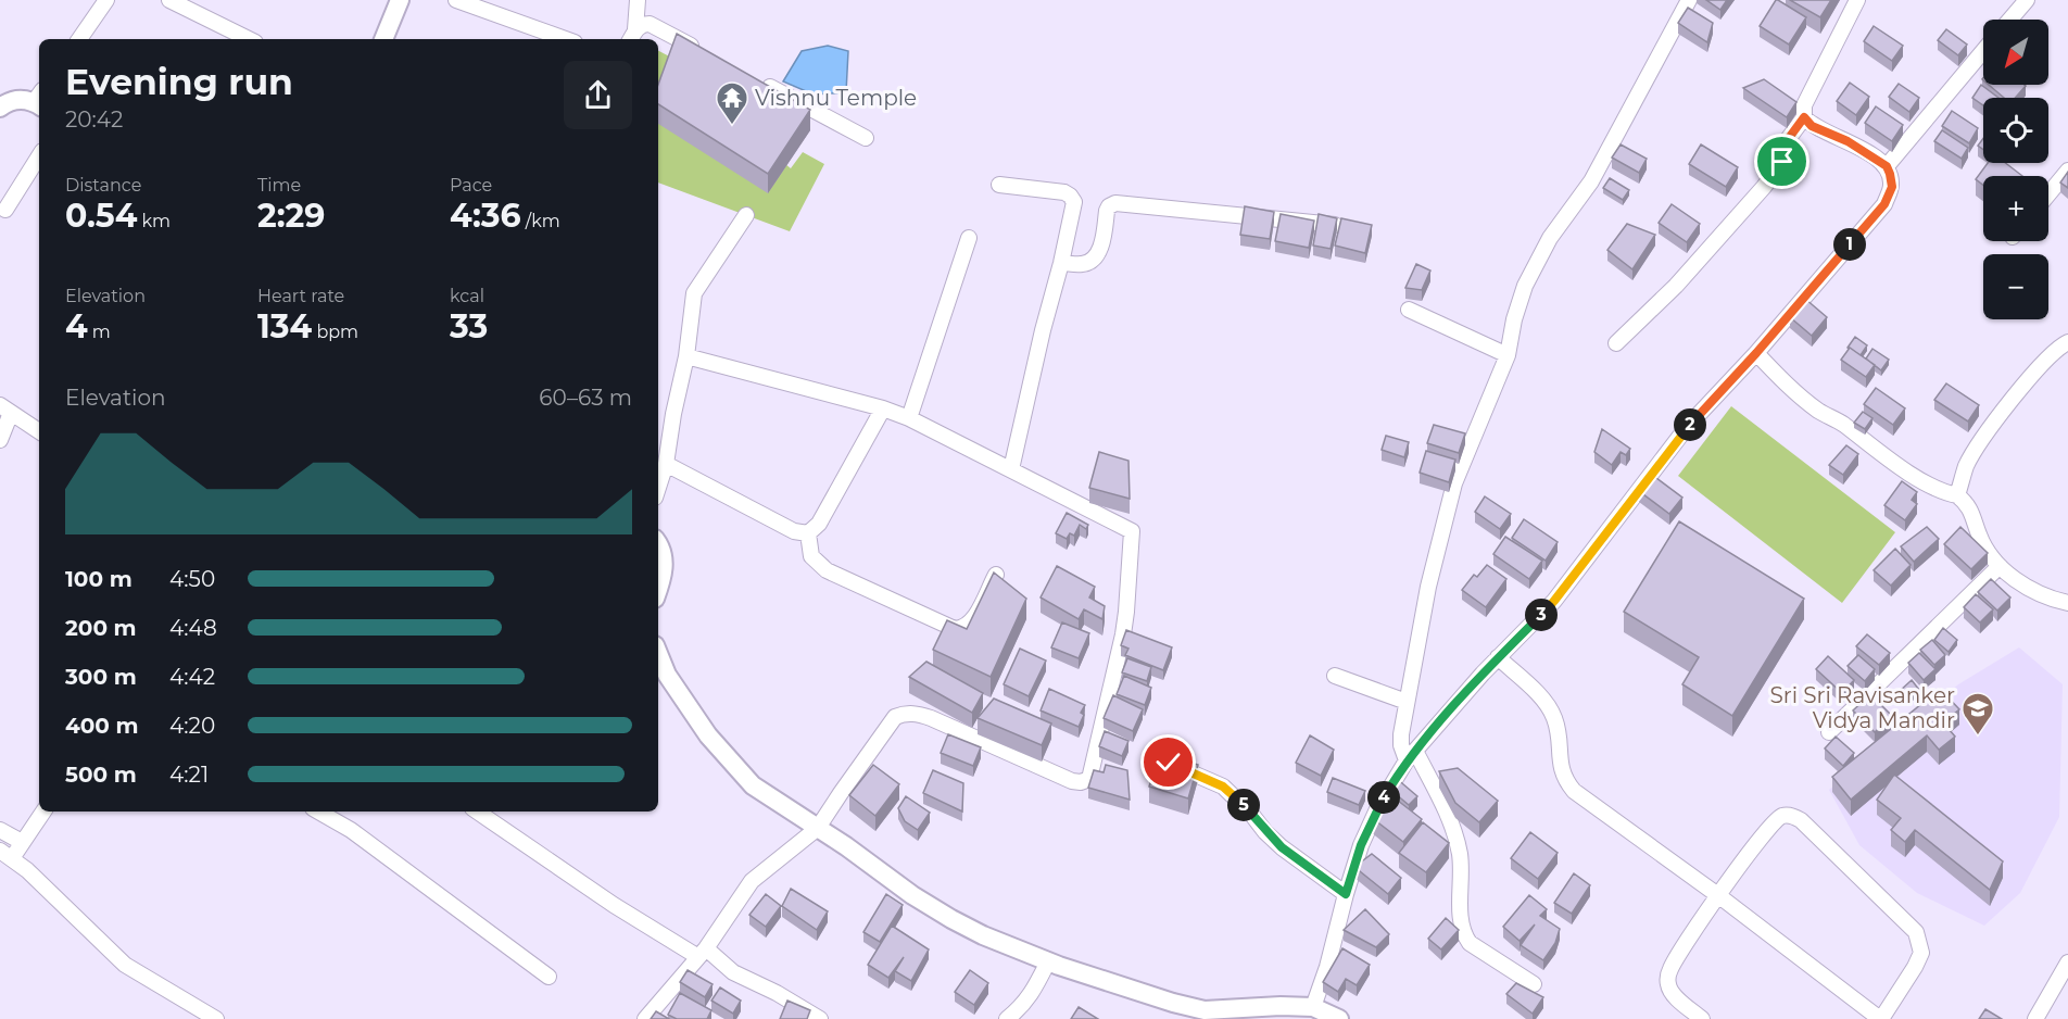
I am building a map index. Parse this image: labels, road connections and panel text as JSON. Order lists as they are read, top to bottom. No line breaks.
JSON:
{"places":{"temple":["Vishnu Temple"],"school or university":["Sri Sri Ravisanker Vidya Mandir"]},"north":"bottom left","page":{"map_buttons":["+","−"],"heading":["Evening run","20:42"],"stats":[["Distance","0.54 km"],["Time","2:29"],["Pace","4:36 /km"],["Elevation","4 m"],["Heart rate","134 bpm"],["kcal","33"]],"pins":["1","2","3","4","5"],"chart":["Elevation","60–63 m"],"list":[{"name":"100 m","note":"4:50"},{"name":"200 m","note":"4:48"},{"name":"300 m","note":"4:42"},{"name":"400 m","note":"4:20"},{"name":"500 m","note":"4:21"}]}}
